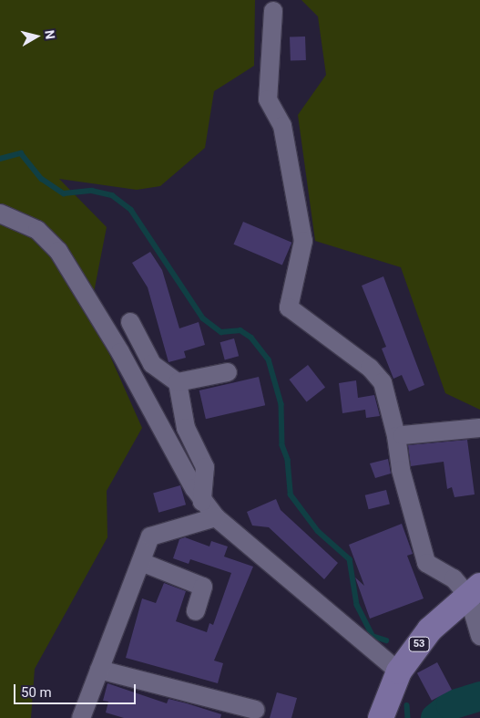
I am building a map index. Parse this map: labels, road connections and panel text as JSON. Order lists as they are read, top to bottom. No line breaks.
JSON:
{"streets":{"main road":["53"]},"scale_bar":"50 m","north":"right"}
